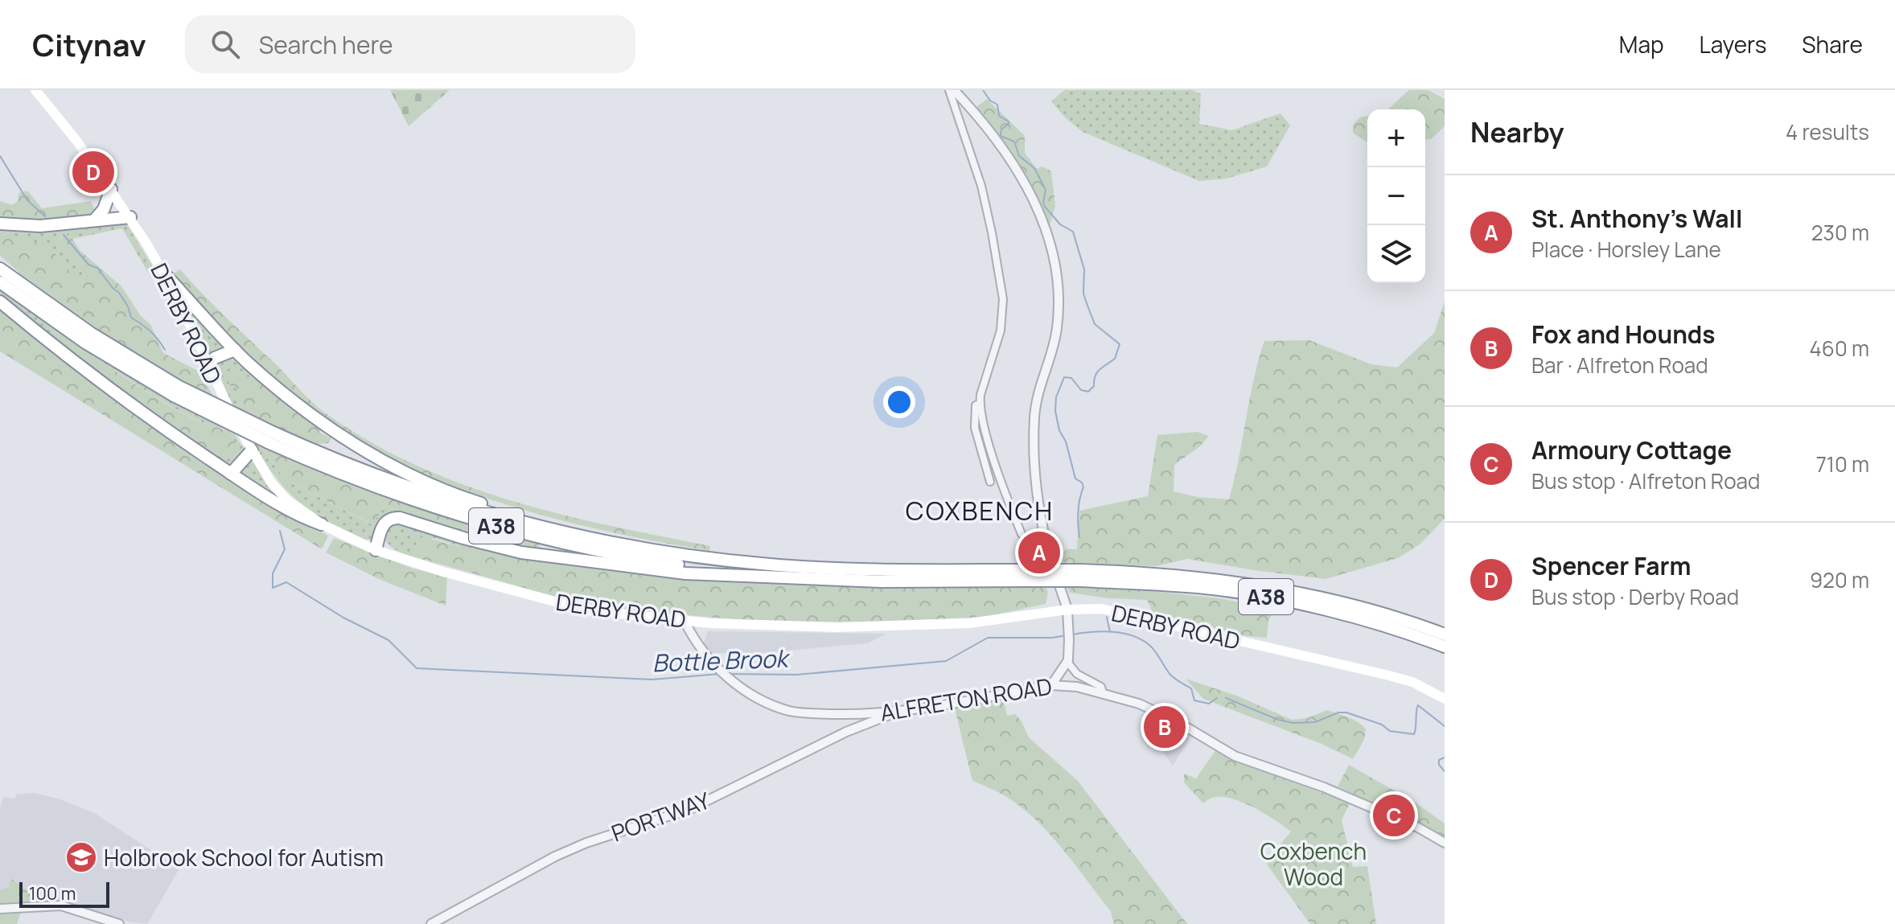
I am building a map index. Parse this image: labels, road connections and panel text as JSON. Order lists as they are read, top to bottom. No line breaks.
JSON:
{"streets":{"highway":["A38"],"main road":["DERBY ROAD"],"street":["ALFRETON ROAD","PORTWAY"]},"crossings":[["DERBY ROAD","ALFRETON ROAD"],["ALFRETON ROAD","PORTWAY"]],"districts":["COXBENCH"],"water":["Bottle Brook"],"parks":["Coxbench Wood"],"places":{"school or university":["Holbrook School for Autism"]},"scale_bar":"100 m","page":{"header":"Citynav","search":"Search here","nav":["Map","Layers","Share"],"heading":["Nearby","4 results"],"map_buttons":["+","−"],"pins":["D","A","B","C"],"list":[{"mark":"A","name":"St. Anthony's Wall","note":"Place · Horsley Lane","value":"230 m"},{"mark":"B","name":"Fox and Hounds","note":"Bar · Alfreton Road","value":"460 m"},{"mark":"C","name":"Armoury Cottage","note":"Bus stop · Alfreton Road","value":"710 m"},{"mark":"D","name":"Spencer Farm","note":"Bus stop · Derby Road","value":"920 m"}],"scale":"100 m"}}
